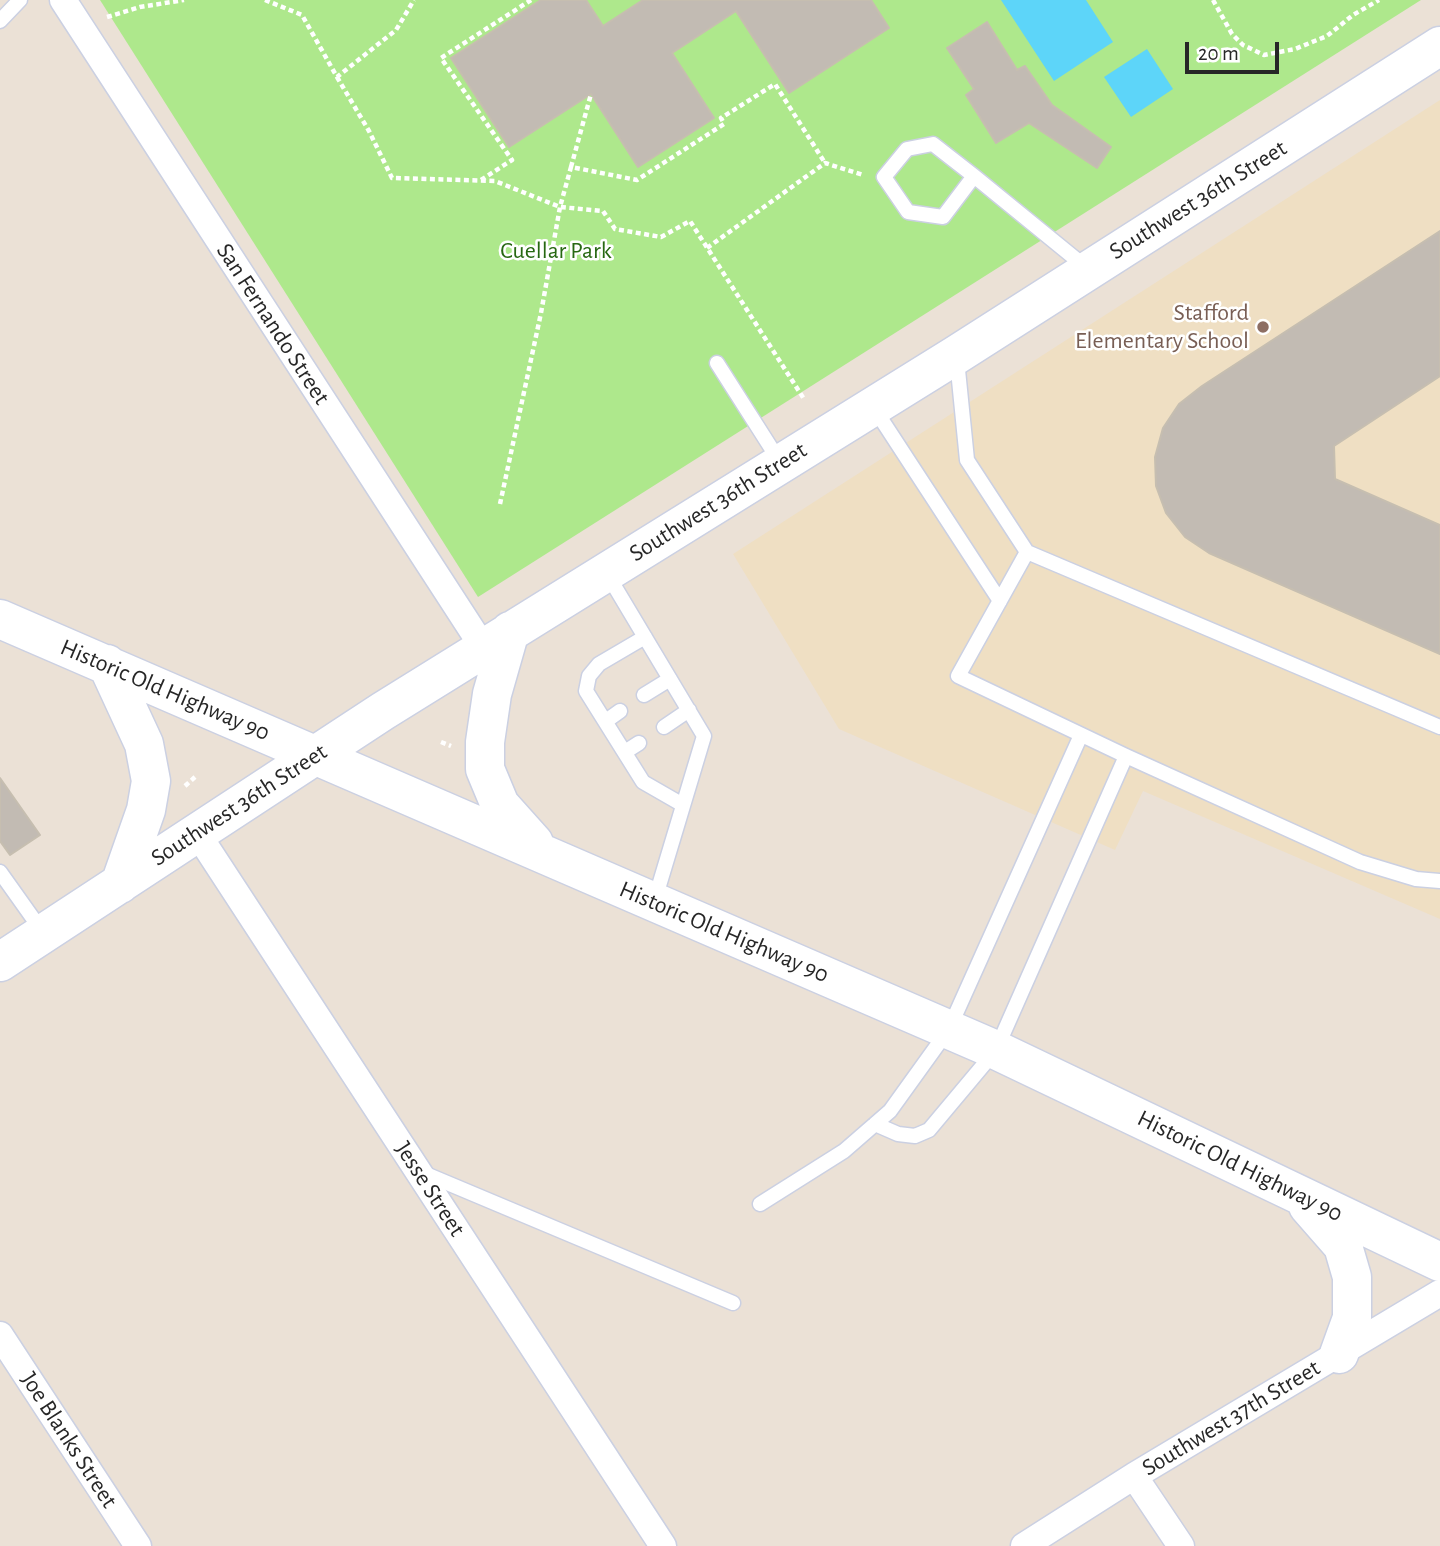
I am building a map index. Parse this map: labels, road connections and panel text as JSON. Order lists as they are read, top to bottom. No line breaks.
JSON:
{"streets":{"main road":["Southwest 36th Street","Historic Old Highway 90"],"street":["San Fernando Street","Jesse Street","Southwest 37th Street","Joe Blanks Street"]},"crossings":[["Southwest 36th Street","San Fernando Street"],["Southwest 36th Street","Historic Old Highway 90"],["Southwest 36th Street","Jesse Street"]],"parks":["Cuellar Park"],"places":["Stafford Elementary School"],"scale_bar":"20 m"}
